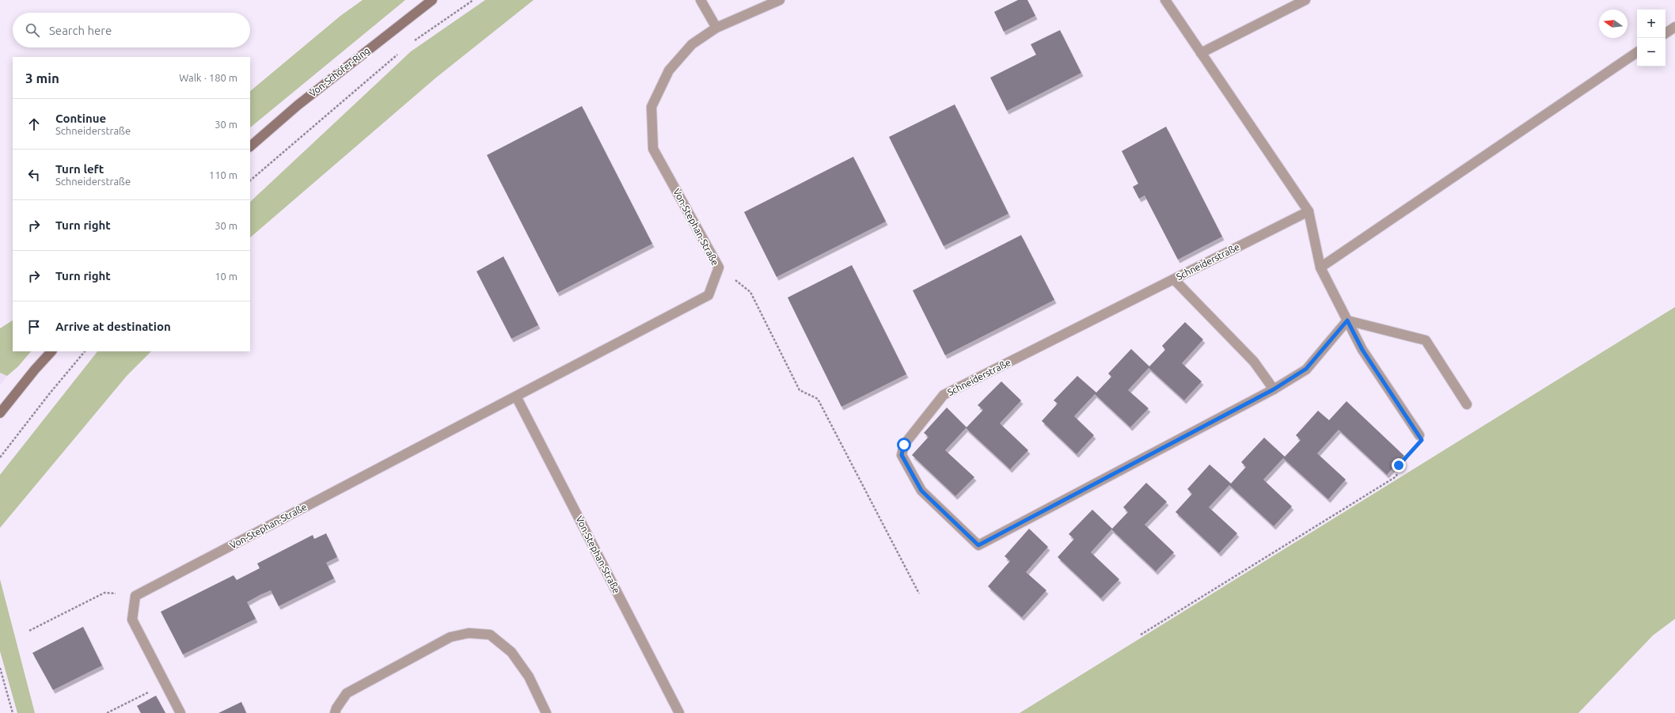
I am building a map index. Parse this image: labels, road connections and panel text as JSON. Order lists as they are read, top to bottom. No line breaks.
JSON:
{"streets":{"main road":["Von-Schöfer-Ring"],"street":["Von-Stephan-Straße","Schneiderstraße"]},"north":"left","page":{"map_buttons":["+","−"],"search":"Search here","heading":["3 min","Walk · 180 m"],"list":[["Continue","Schneiderstraße","30 m"],["Turn left","Schneiderstraße","110 m"],["Turn right","30 m"],["Turn right","10 m"],"Arrive at destination"]}}
